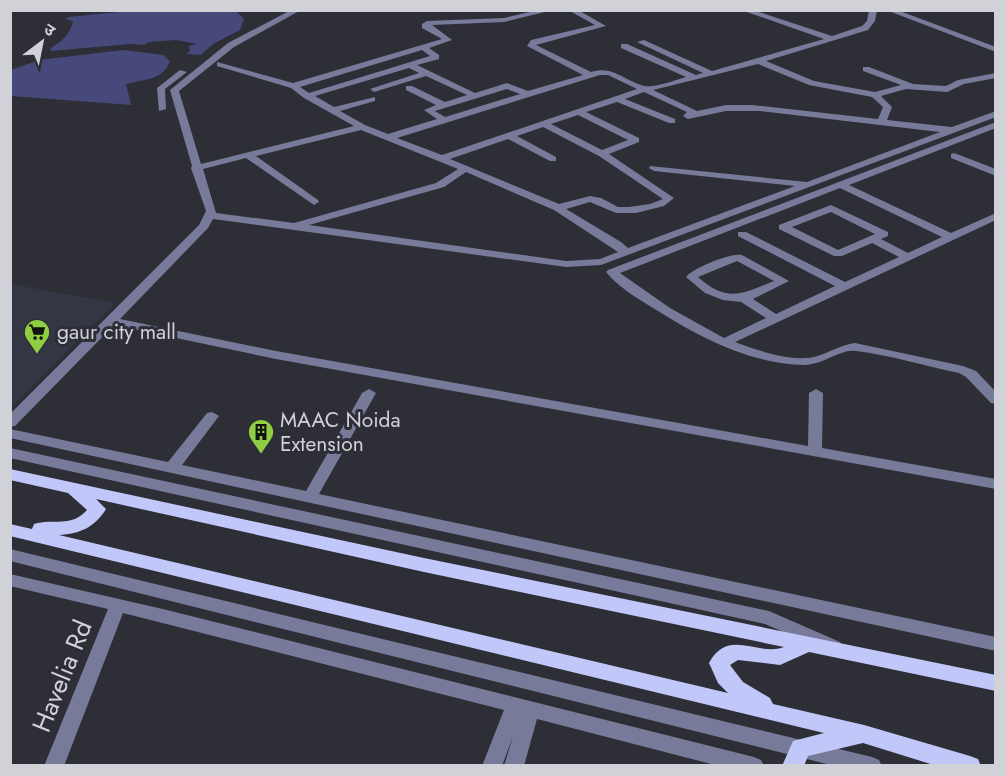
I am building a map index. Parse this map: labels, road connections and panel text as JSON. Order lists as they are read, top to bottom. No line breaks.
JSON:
{"streets":{"street":["Havelia Rd"]},"places":{"supermarket":["gaur city mall"],"building":["MAAC Noida Extension"]},"north":"top right"}
